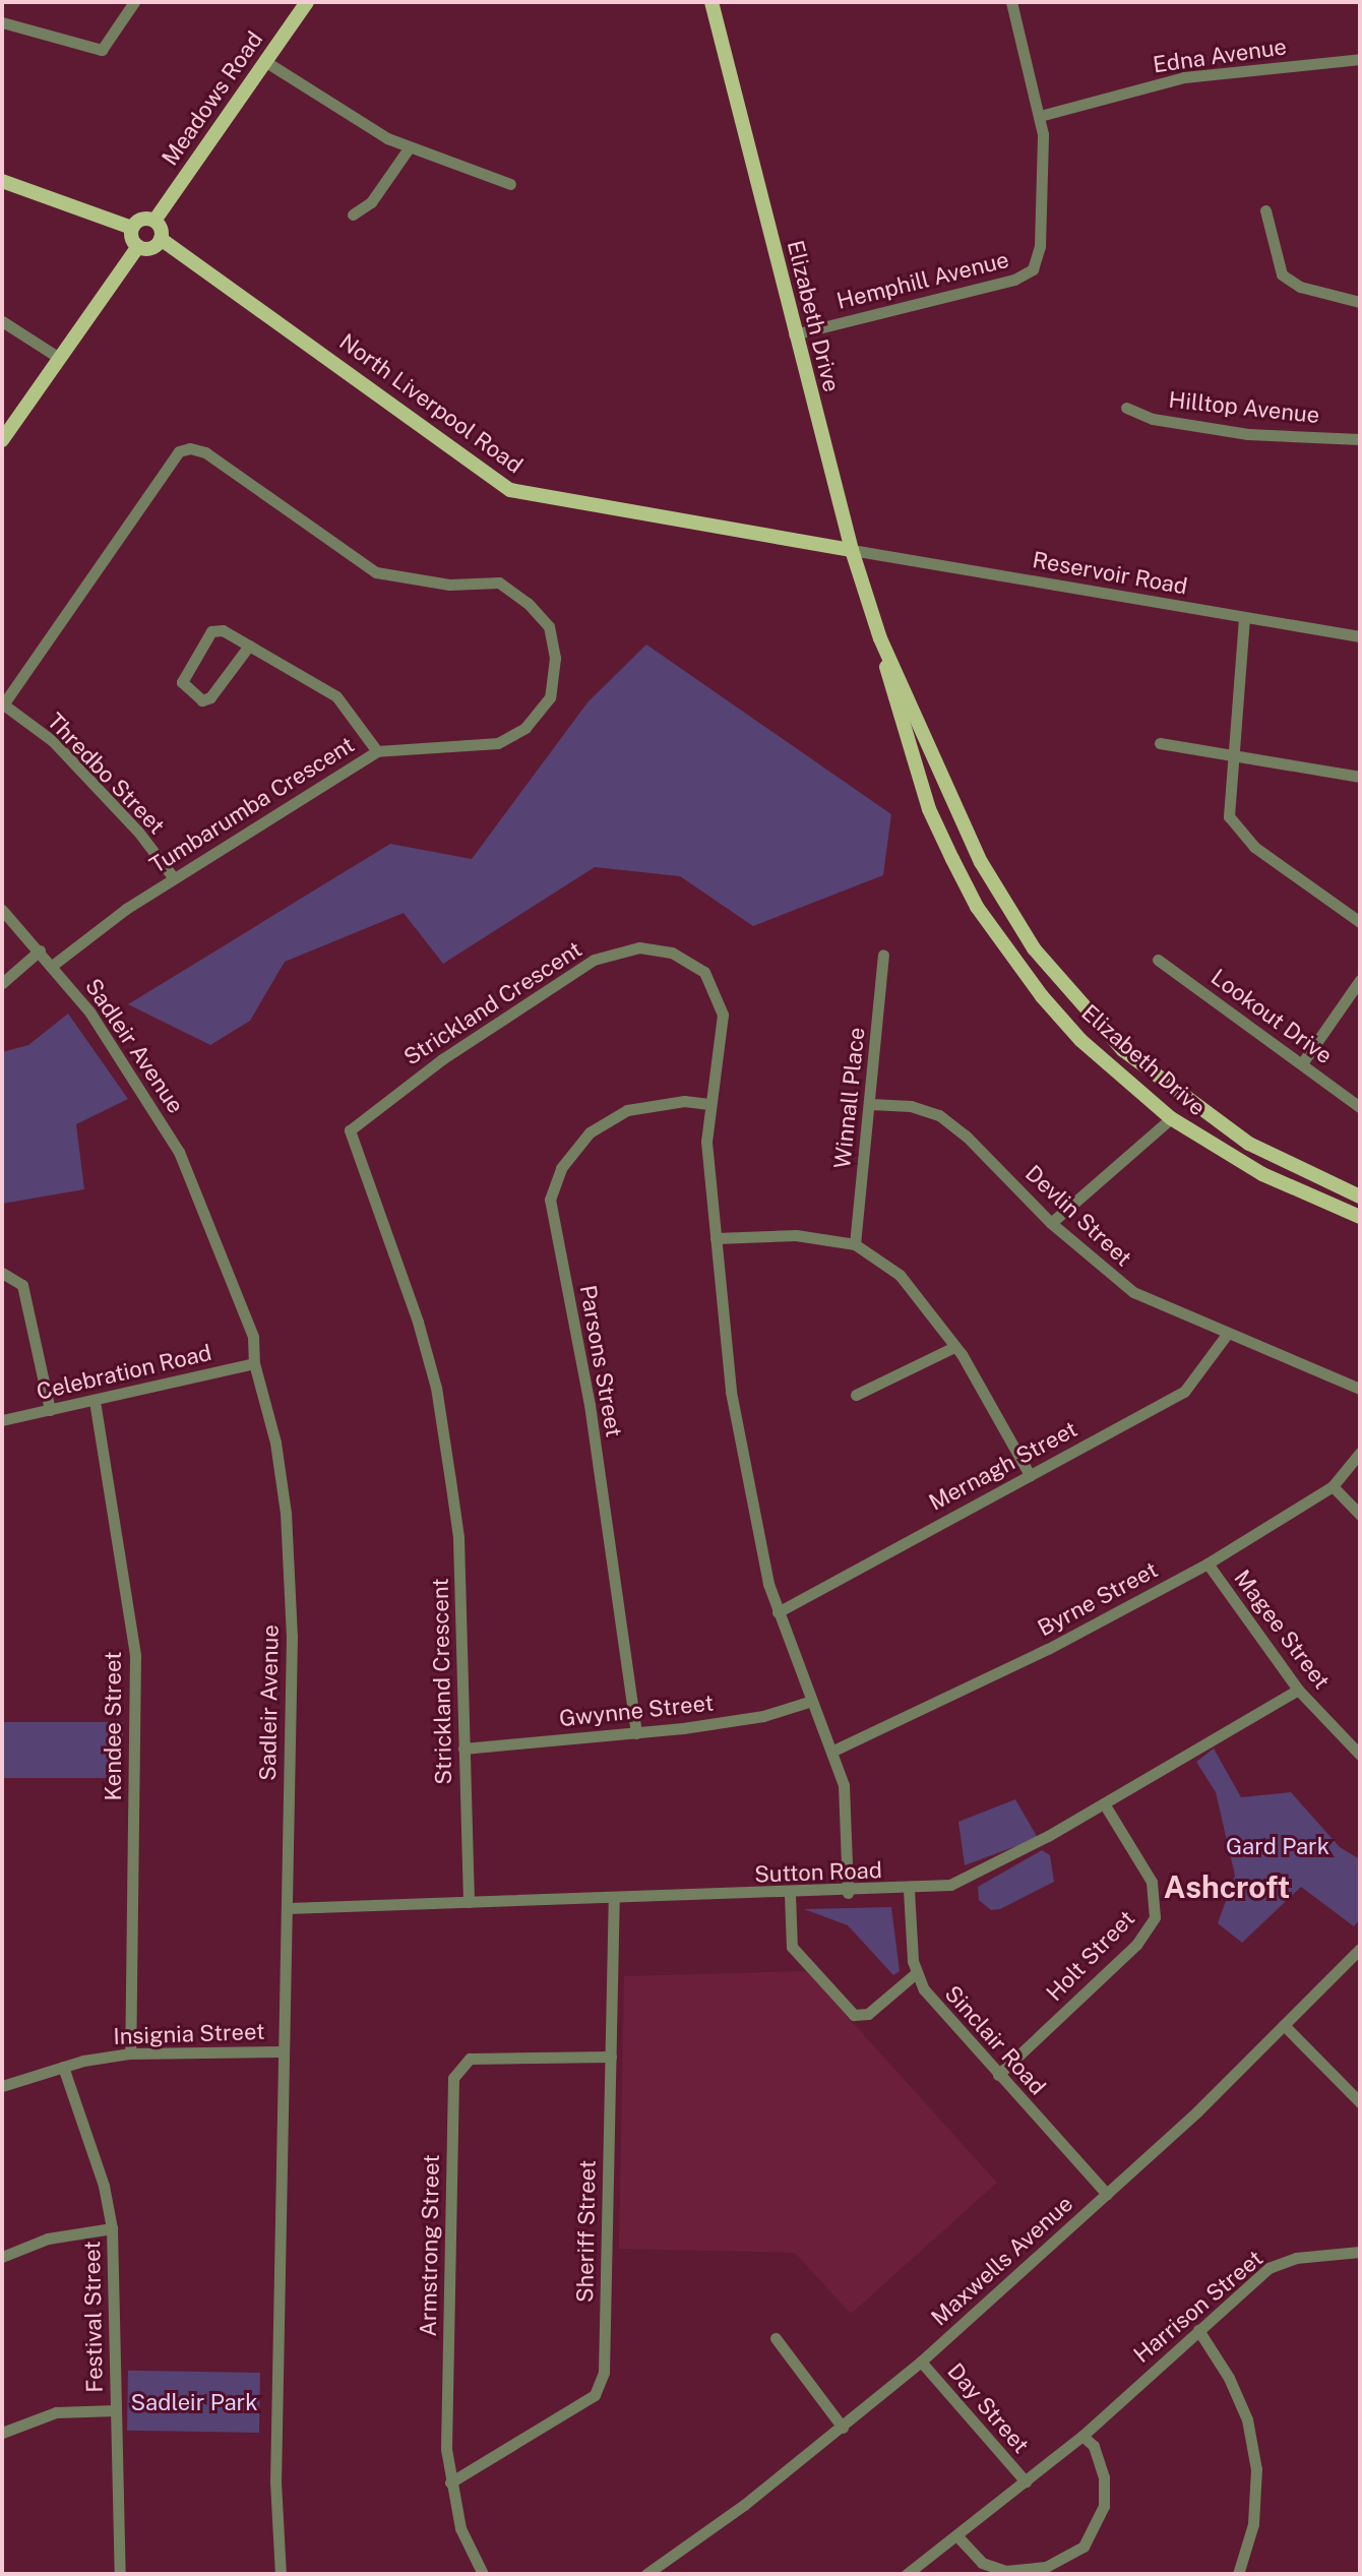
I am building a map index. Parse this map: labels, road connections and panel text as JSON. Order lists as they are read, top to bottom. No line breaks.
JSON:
{"streets":{"main road":["Meadows Road","Elizabeth Drive","North Liverpool Road"],"street":["Edna Avenue","Hemphill Avenue","Hilltop Avenue","Reservoir Road","Thredbo Street","Tumbarumba Crescent","Strickland Crescent","Lookout Drive","Sadleir Avenue","Winnall Place","Devlin Street","Parsons Street","Celebration Road","Mernagh Street","Byrne Street","Magee Street","Gwynne Street","Kendee Street","Sutton Road","Holt Street","Insignia Street","Sinclair Road","Sheriff Street","Armstrong Street","Maxwells Avenue","Harrison Street","Festival Street","Day Street"]},"crossings":[["Edna Avenue","Hemphill Avenue"],["Meadows Road","North Liverpool Road"],["Hemphill Avenue","Elizabeth Drive"],["Elizabeth Drive","North Liverpool Road"],["Elizabeth Drive","Reservoir Road"],["North Liverpool Road","Reservoir Road"],["Thredbo Street","Tumbarumba Crescent"],["Tumbarumba Crescent","Sadleir Avenue"],["Strickland Crescent","Parsons Street"],["Strickland Crescent","Mernagh Street"],["Strickland Crescent","Byrne Street"],["Strickland Crescent","Gwynne Street"],["Strickland Crescent","Sutton Road"],["Sadleir Avenue","Celebration Road"],["Sadleir Avenue","Sutton Road"],["Sadleir Avenue","Insignia Street"],["Winnall Place","Devlin Street"],["Devlin Street","Mernagh Street"],["Parsons Street","Gwynne Street"],["Celebration Road","Kendee Street"],["Byrne Street","Magee Street"],["Magee Street","Sutton Road"],["Kendee Street","Insignia Street"],["Sutton Road","Holt Street"],["Sutton Road","Sinclair Road"],["Sutton Road","Sheriff Street"],["Holt Street","Sinclair Road"],["Insignia Street","Festival Street"],["Sinclair Road","Maxwells Avenue"],["Sheriff Street","Armstrong Street"],["Maxwells Avenue","Day Street"],["Harrison Street","Day Street"]],"districts":["Ashcroft"],"parks":["Gard Park","Sadleir Park"]}
